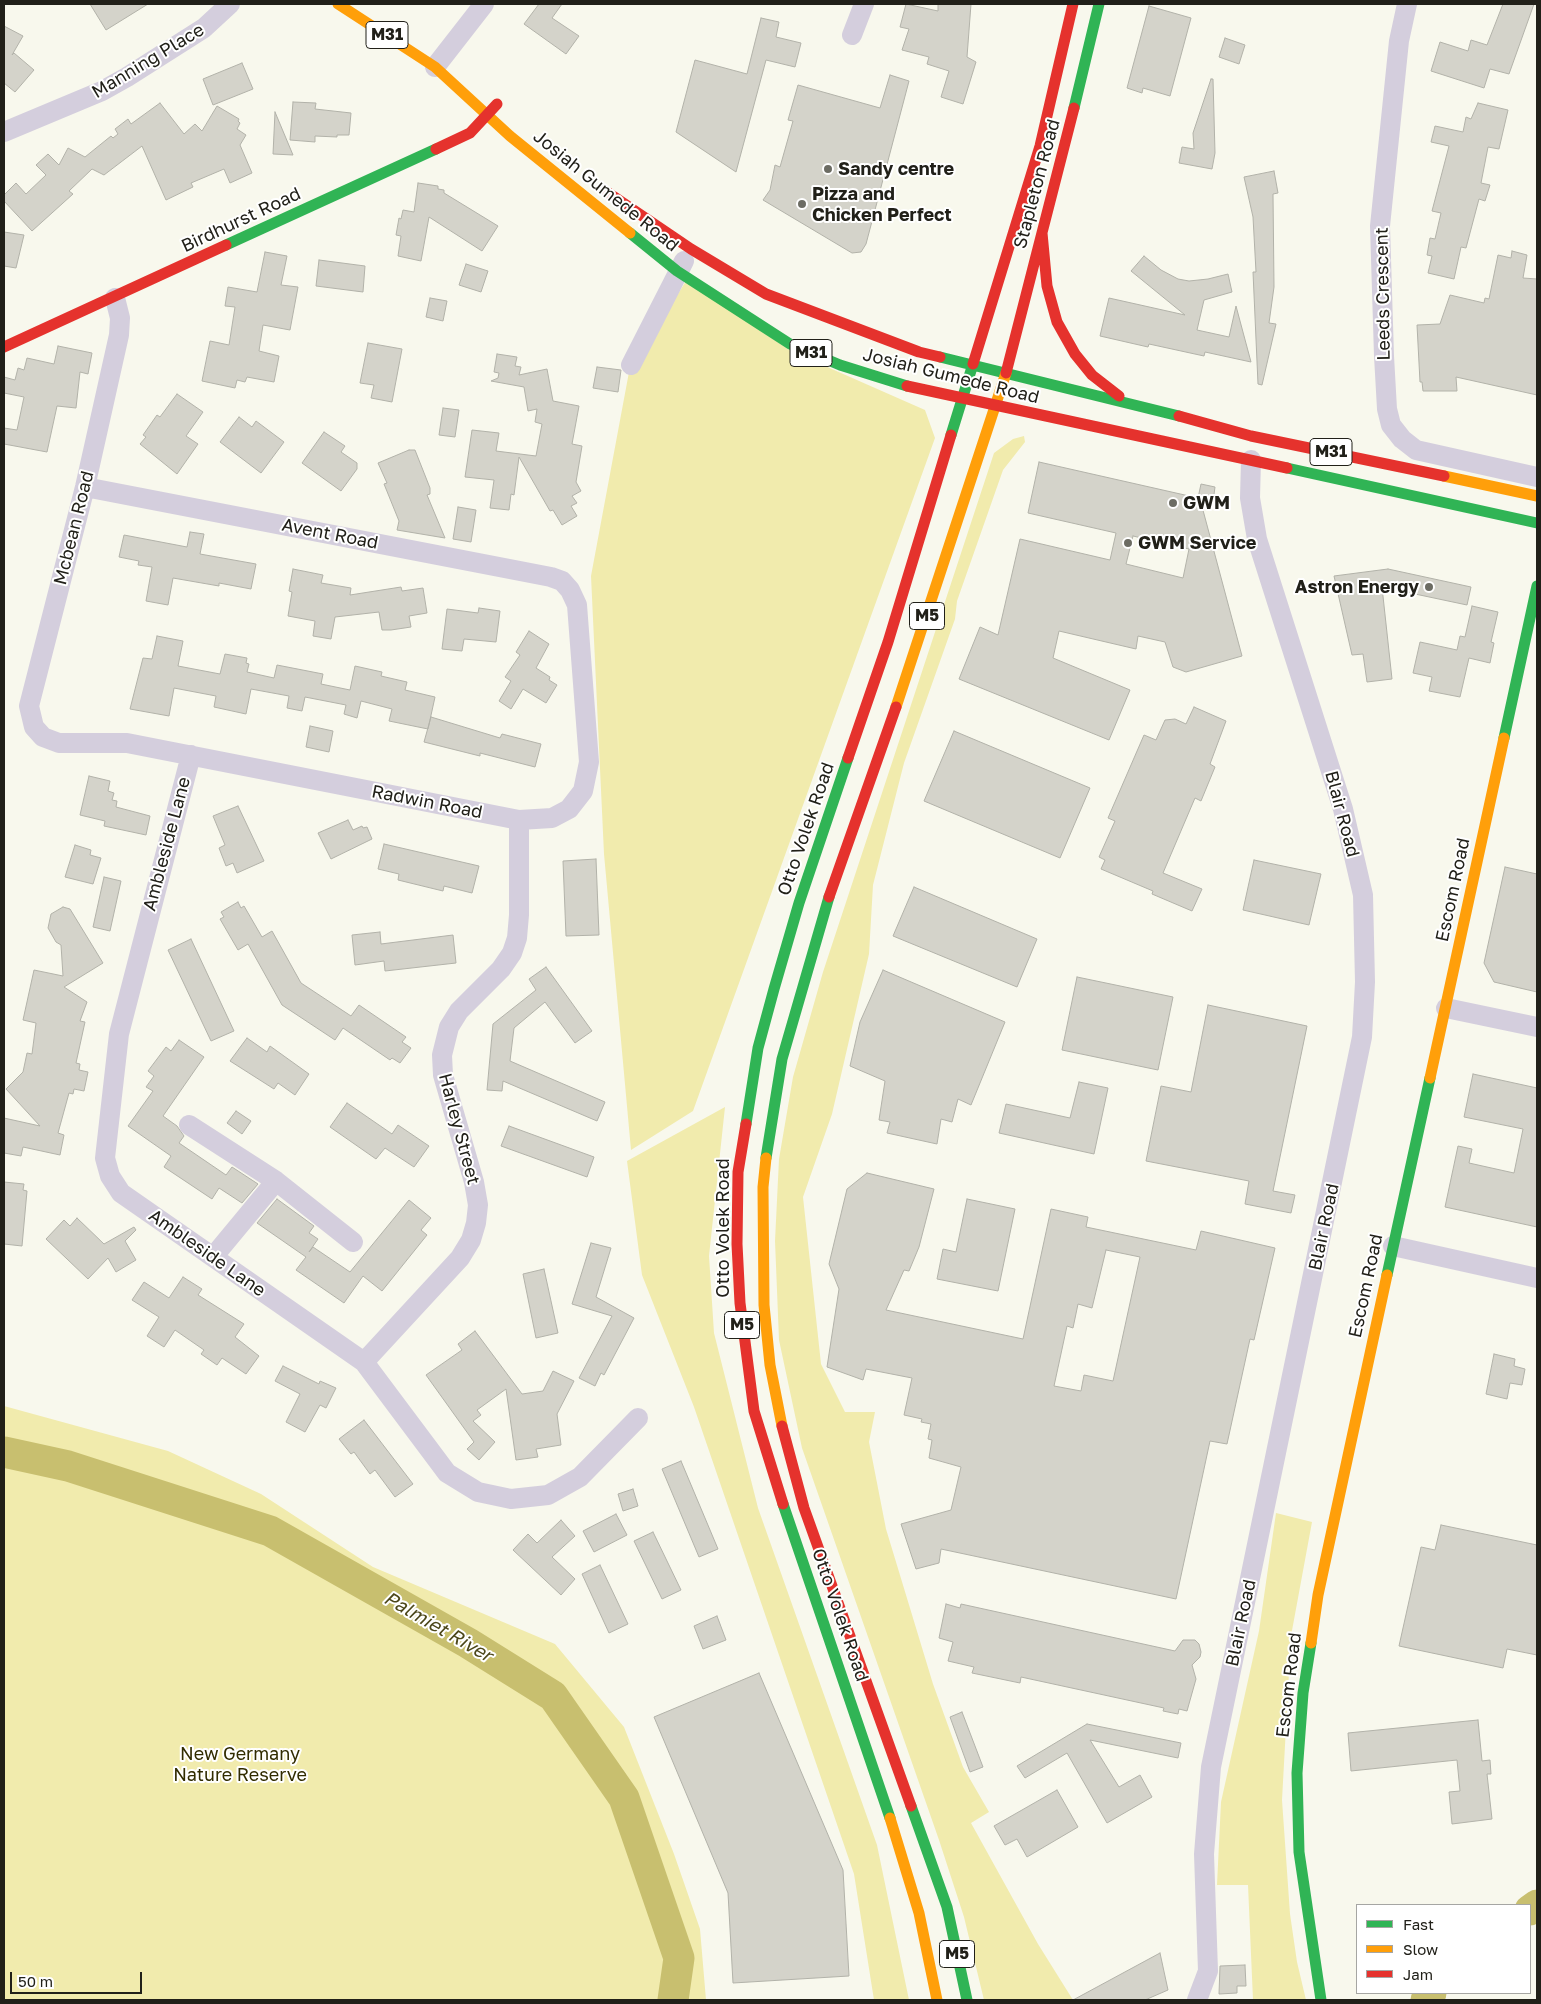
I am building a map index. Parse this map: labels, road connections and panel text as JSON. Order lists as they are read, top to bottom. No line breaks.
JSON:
{"streets":{"main road":["M31","Stapleton Road","Josiah Gumede Road","Birdhurst Road","M5","Otto Volek Road","Escom Road"],"street":["Manning Place","Leeds Crescent","Mcbean Road","Avent Road","Radwin Road","Blair Road","Ambleside Lane","Harley Street"]},"crossings":[["Stapleton Road","Josiah Gumede Road"],["Stapleton Road","M5"],["Josiah Gumede Road","Birdhurst Road"],["Josiah Gumede Road","M5"],["Josiah Gumede Road","Blair Road"],["Josiah Gumede Road","Otto Volek Road"],["Birdhurst Road","Mcbean Road"],["Mcbean Road","Avent Road"],["Mcbean Road","Radwin Road"],["Avent Road","Radwin Road"],["M5","Otto Volek Road"],["Radwin Road","Ambleside Lane"],["Radwin Road","Harley Street"],["Ambleside Lane","Harley Street"]],"water":["Palmiet River"],"parks":["New Germany Nature Reserve"],"places":["Sandy centre","Pizza and Chicken Perfect","GWM","GWM Service","Astron Energy"],"legend":["Fast","Slow","Jam"],"scale_bar":"50 m"}
